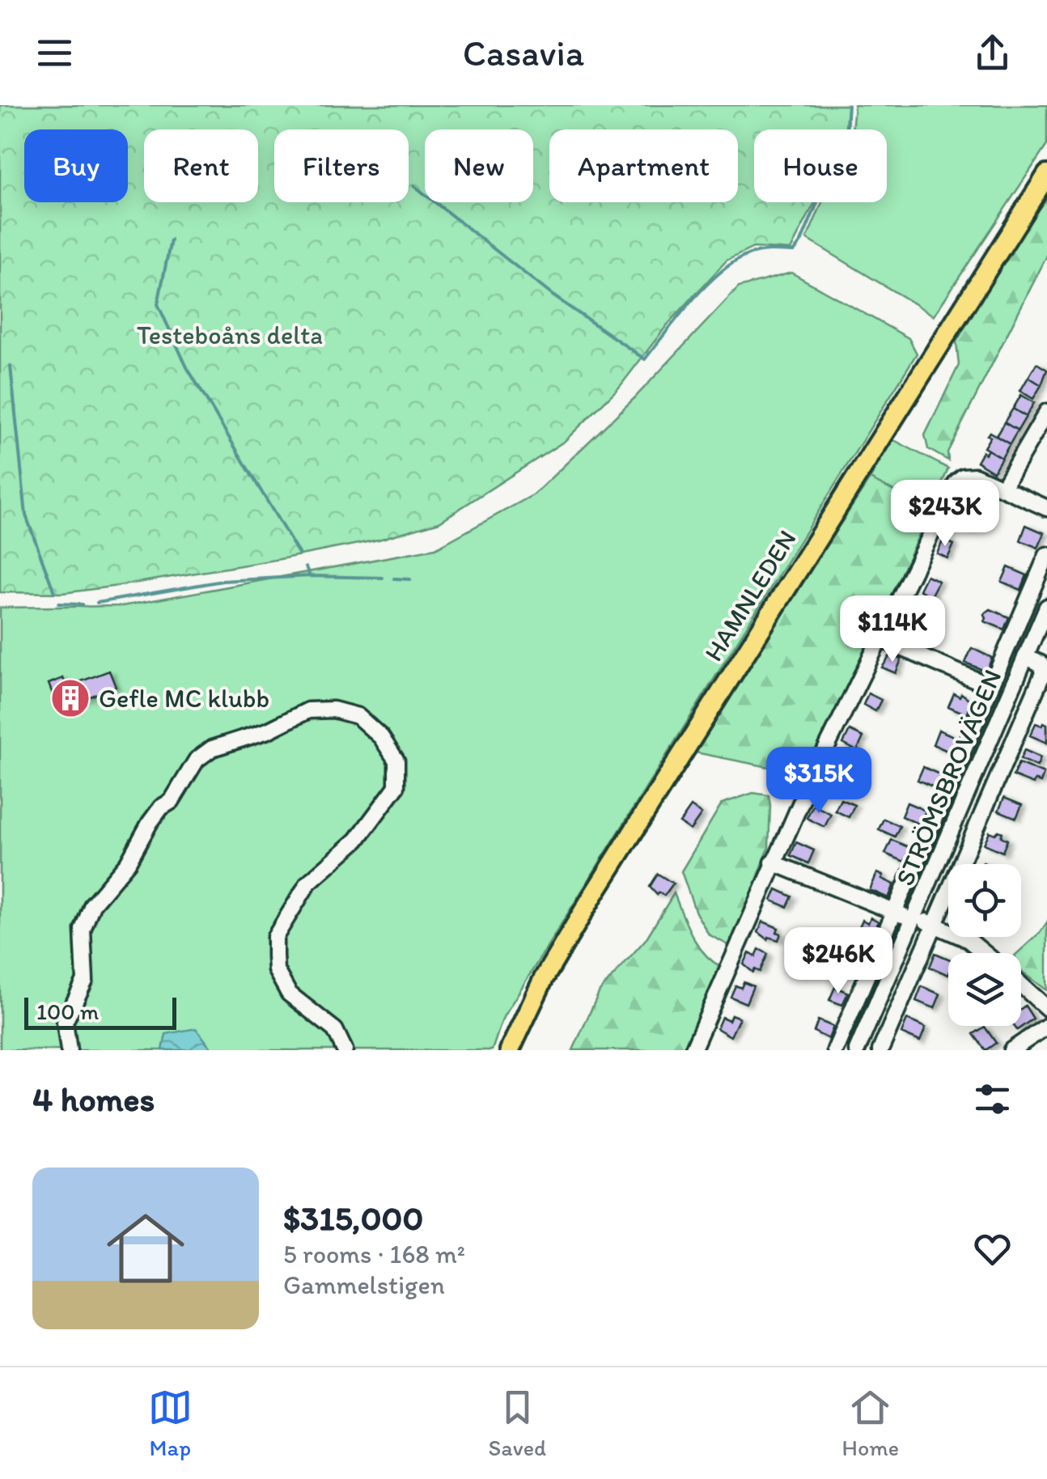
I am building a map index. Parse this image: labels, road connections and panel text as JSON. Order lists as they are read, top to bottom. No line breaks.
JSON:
{"streets":{"main road":["HAMNLEDEN"],"street":["STRÖMSBROVÄGEN"]},"parks":["Testeboåns delta"],"places":{"building":["Gefle MC klubb"]},"scale_bar":"100 m","page":{"header":"Casavia","chip":["Buy","Rent","Filters","New","Apartment","House"],"price":["$243K","$114K","$315K","$246K"],"scale":"100 m","heading":"4 homes","list":[{"name":"$315,000","note":"5 rooms · 168 m² · Gammelstigen"}],"tabs":["Map","Saved","Home"]}}
